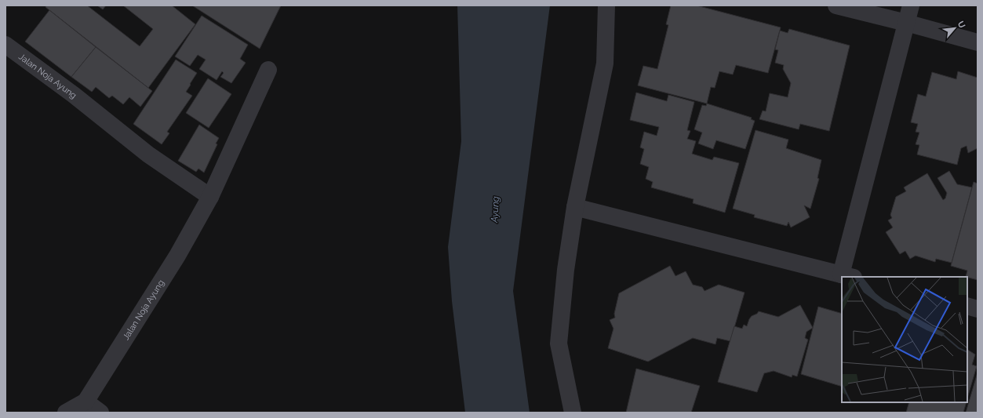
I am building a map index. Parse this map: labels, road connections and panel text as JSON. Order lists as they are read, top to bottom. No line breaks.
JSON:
{"streets":{"street":["Jalan Noja Ayung"]},"water":["Ayung"],"north":"top right"}
